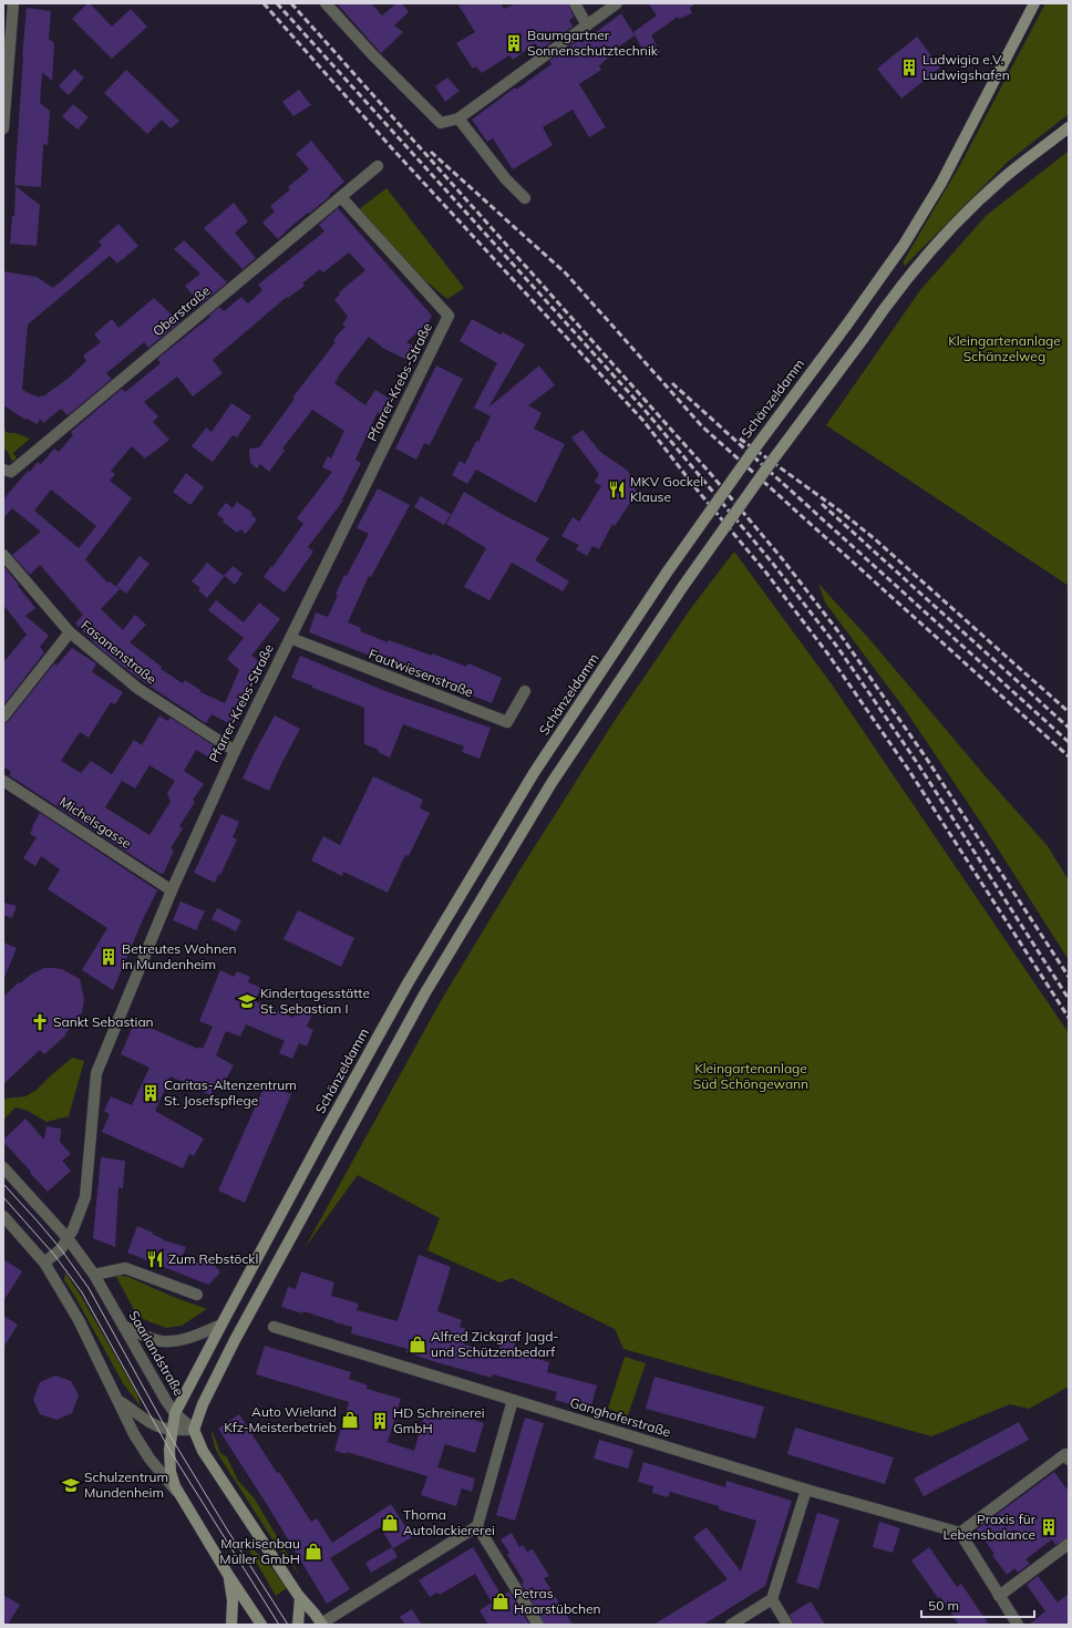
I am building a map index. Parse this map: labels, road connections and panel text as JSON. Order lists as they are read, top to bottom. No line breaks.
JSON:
{"streets":{"main road":["Schänzeldamm","Saarlandstraße"],"street":["Oberstraße","Pfarrer-Krebs-Straße","Fasanenstraße","Fautwiesenstraße","Michelsgasse","Ganghoferstraße"]},"crossings":[["Oberstraße","Pfarrer-Krebs-Straße"],["Pfarrer-Krebs-Straße","Fasanenstraße"],["Pfarrer-Krebs-Straße","Fautwiesenstraße"],["Pfarrer-Krebs-Straße","Michelsgasse"],["Pfarrer-Krebs-Straße","Saarlandstraße"],["Schänzeldamm","Saarlandstraße"]],"parks":["Kleingartenanlage Schänzelweg","Kleingartenanlage Süd Schöngewann"],"places":{"building":["Baumgartner Sonnenschutztechnik","Ludwigia e.V. Ludwigshafen","Betreutes Wohnen in Mundenheim","Caritas-Altenzentrum St. Josefspflege","HD Schreinerei GmbH","Praxis für Lebensbalance"],"restaurant":["MKV Gockel Klause","Zum Rebstöckl"],"school or university":["Kindertagesstätte St. Sebastian I","Schulzentrum Mundenheim"],"church":["Sankt Sebastian"],"shop":["Alfred Zickgraf Jagd- und Schützenbedarf","Auto Wieland Kfz-Meisterbetrieb","Thoma Autolackiererei","Markisenbau Müller GmbH","Petras Haarstübchen"]},"scale_bar":"50 m"}
